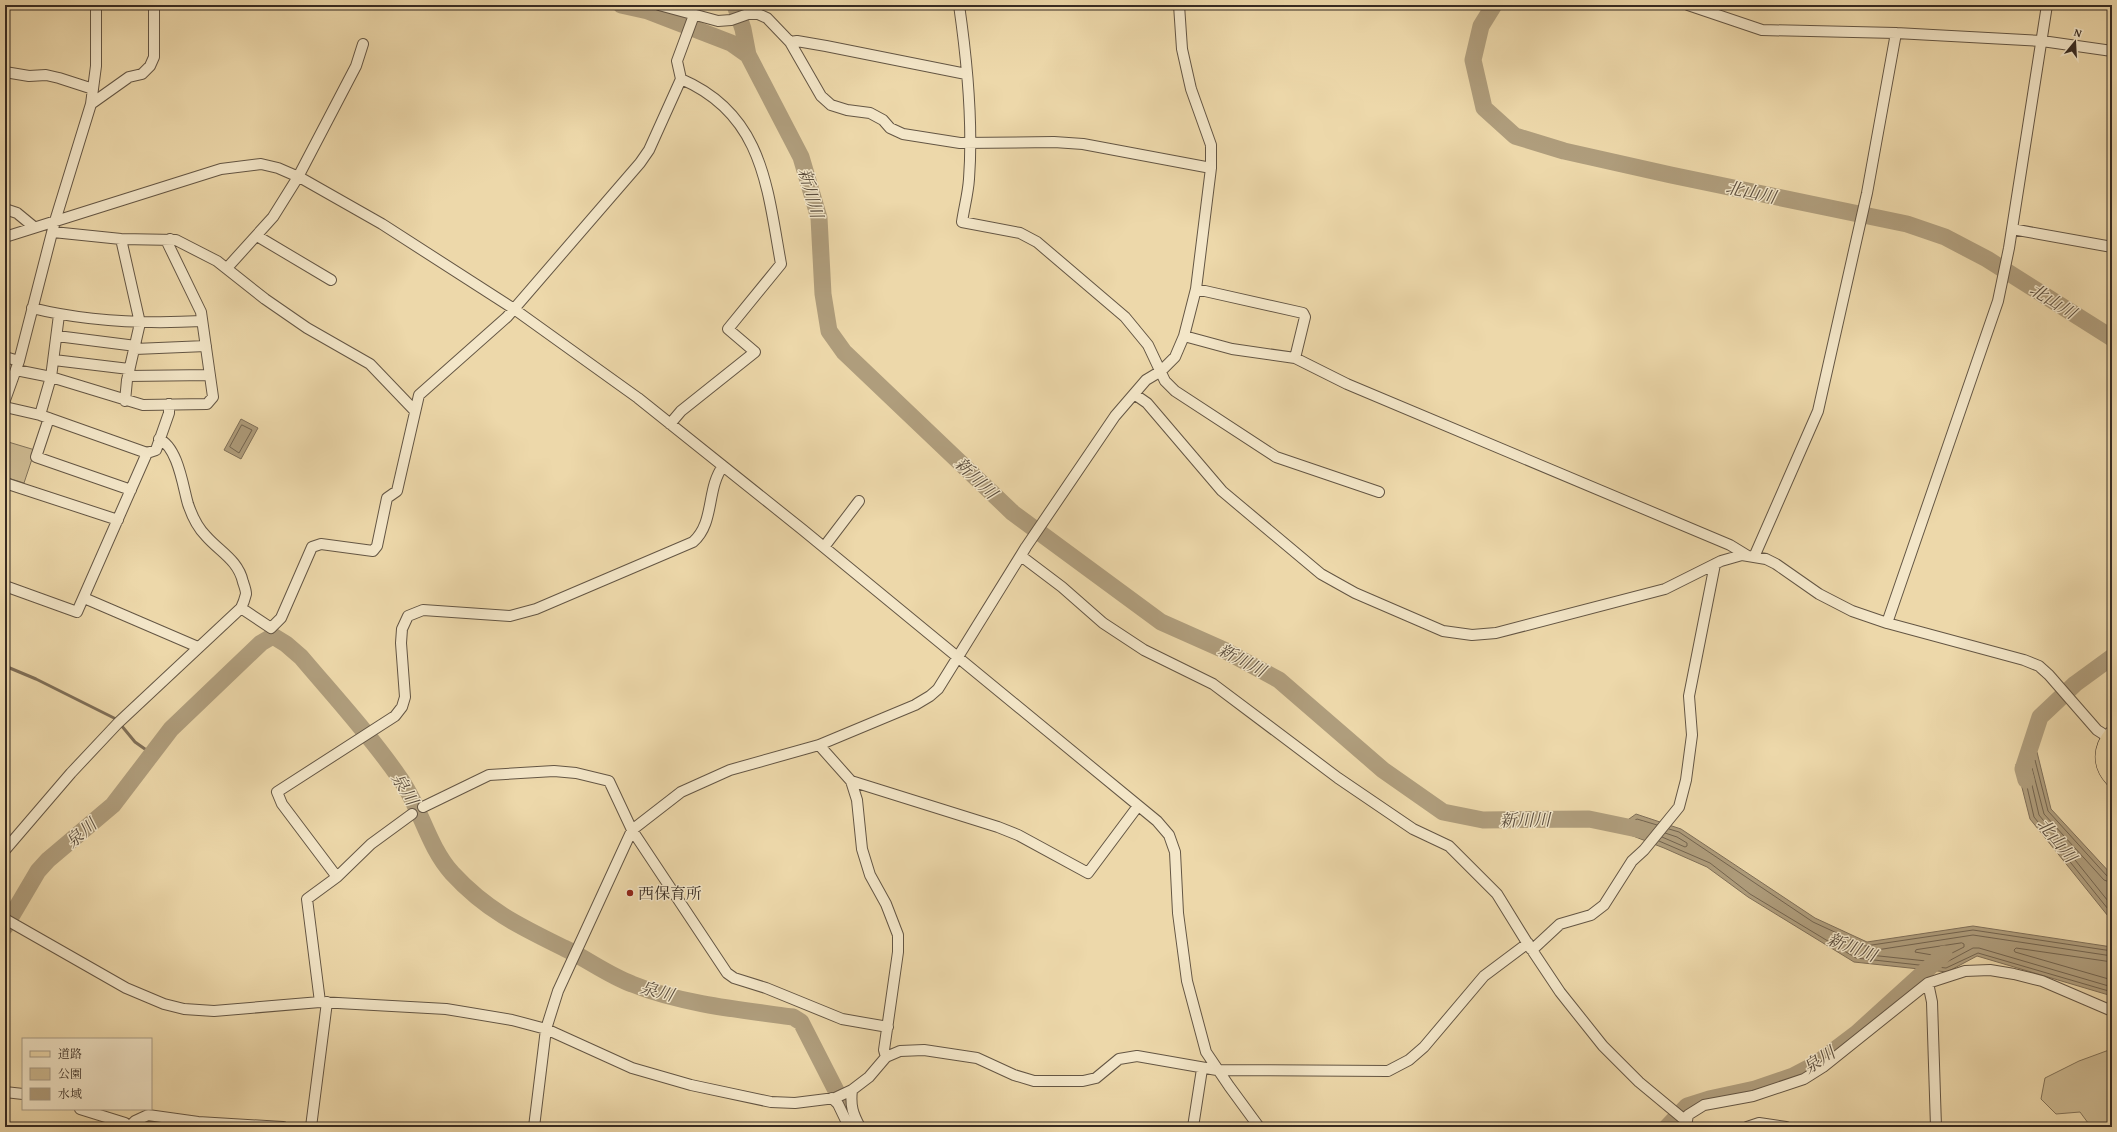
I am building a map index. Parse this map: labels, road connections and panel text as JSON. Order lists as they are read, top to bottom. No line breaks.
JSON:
{"water":["北山川","新川川","泉川"],"places":["西保育所"],"legend":["道路","公園","水域"],"north":"top"}
